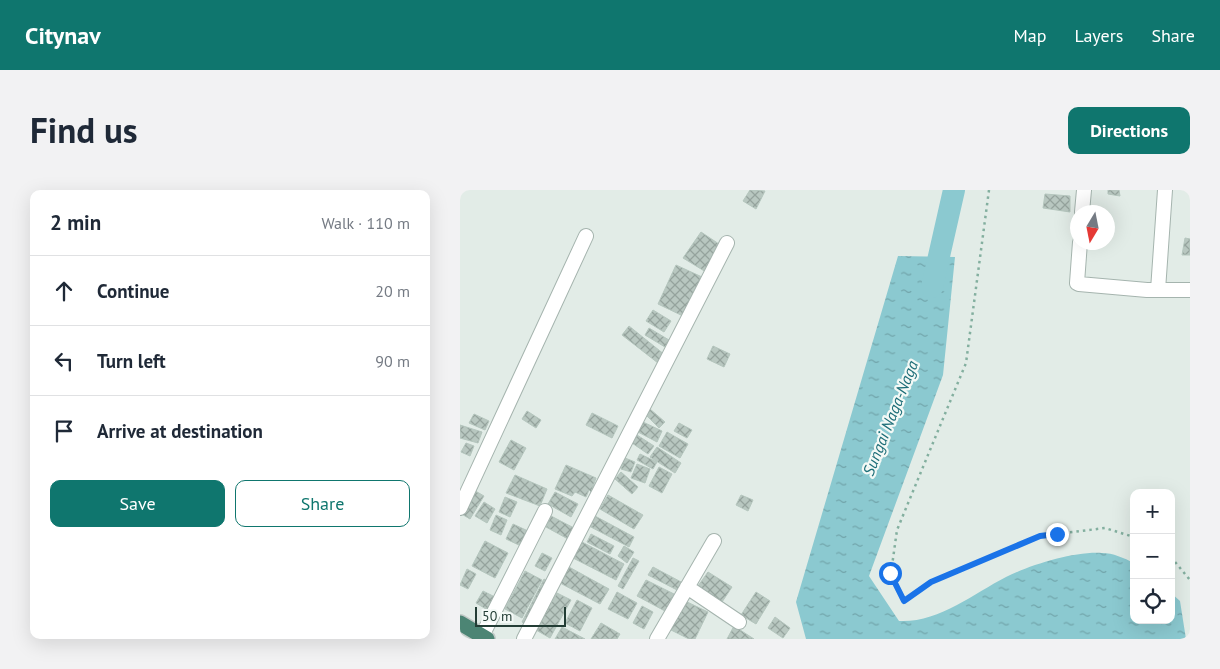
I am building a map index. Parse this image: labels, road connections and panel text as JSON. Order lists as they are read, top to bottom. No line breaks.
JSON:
{"water":["Sungai Naga-Naga"],"scale_bar":"50 m","north":"bottom","page":{"header":"Citynav","nav":["Map","Layers","Share"],"title":"Find us","buttons":["Directions",["Save","Share"]],"heading":["2 min","Walk · 110 m"],"list":[["Continue","20 m"],["Turn left","90 m"],"Arrive at destination"],"map_buttons":["+","−"],"scale":"50 m"}}
